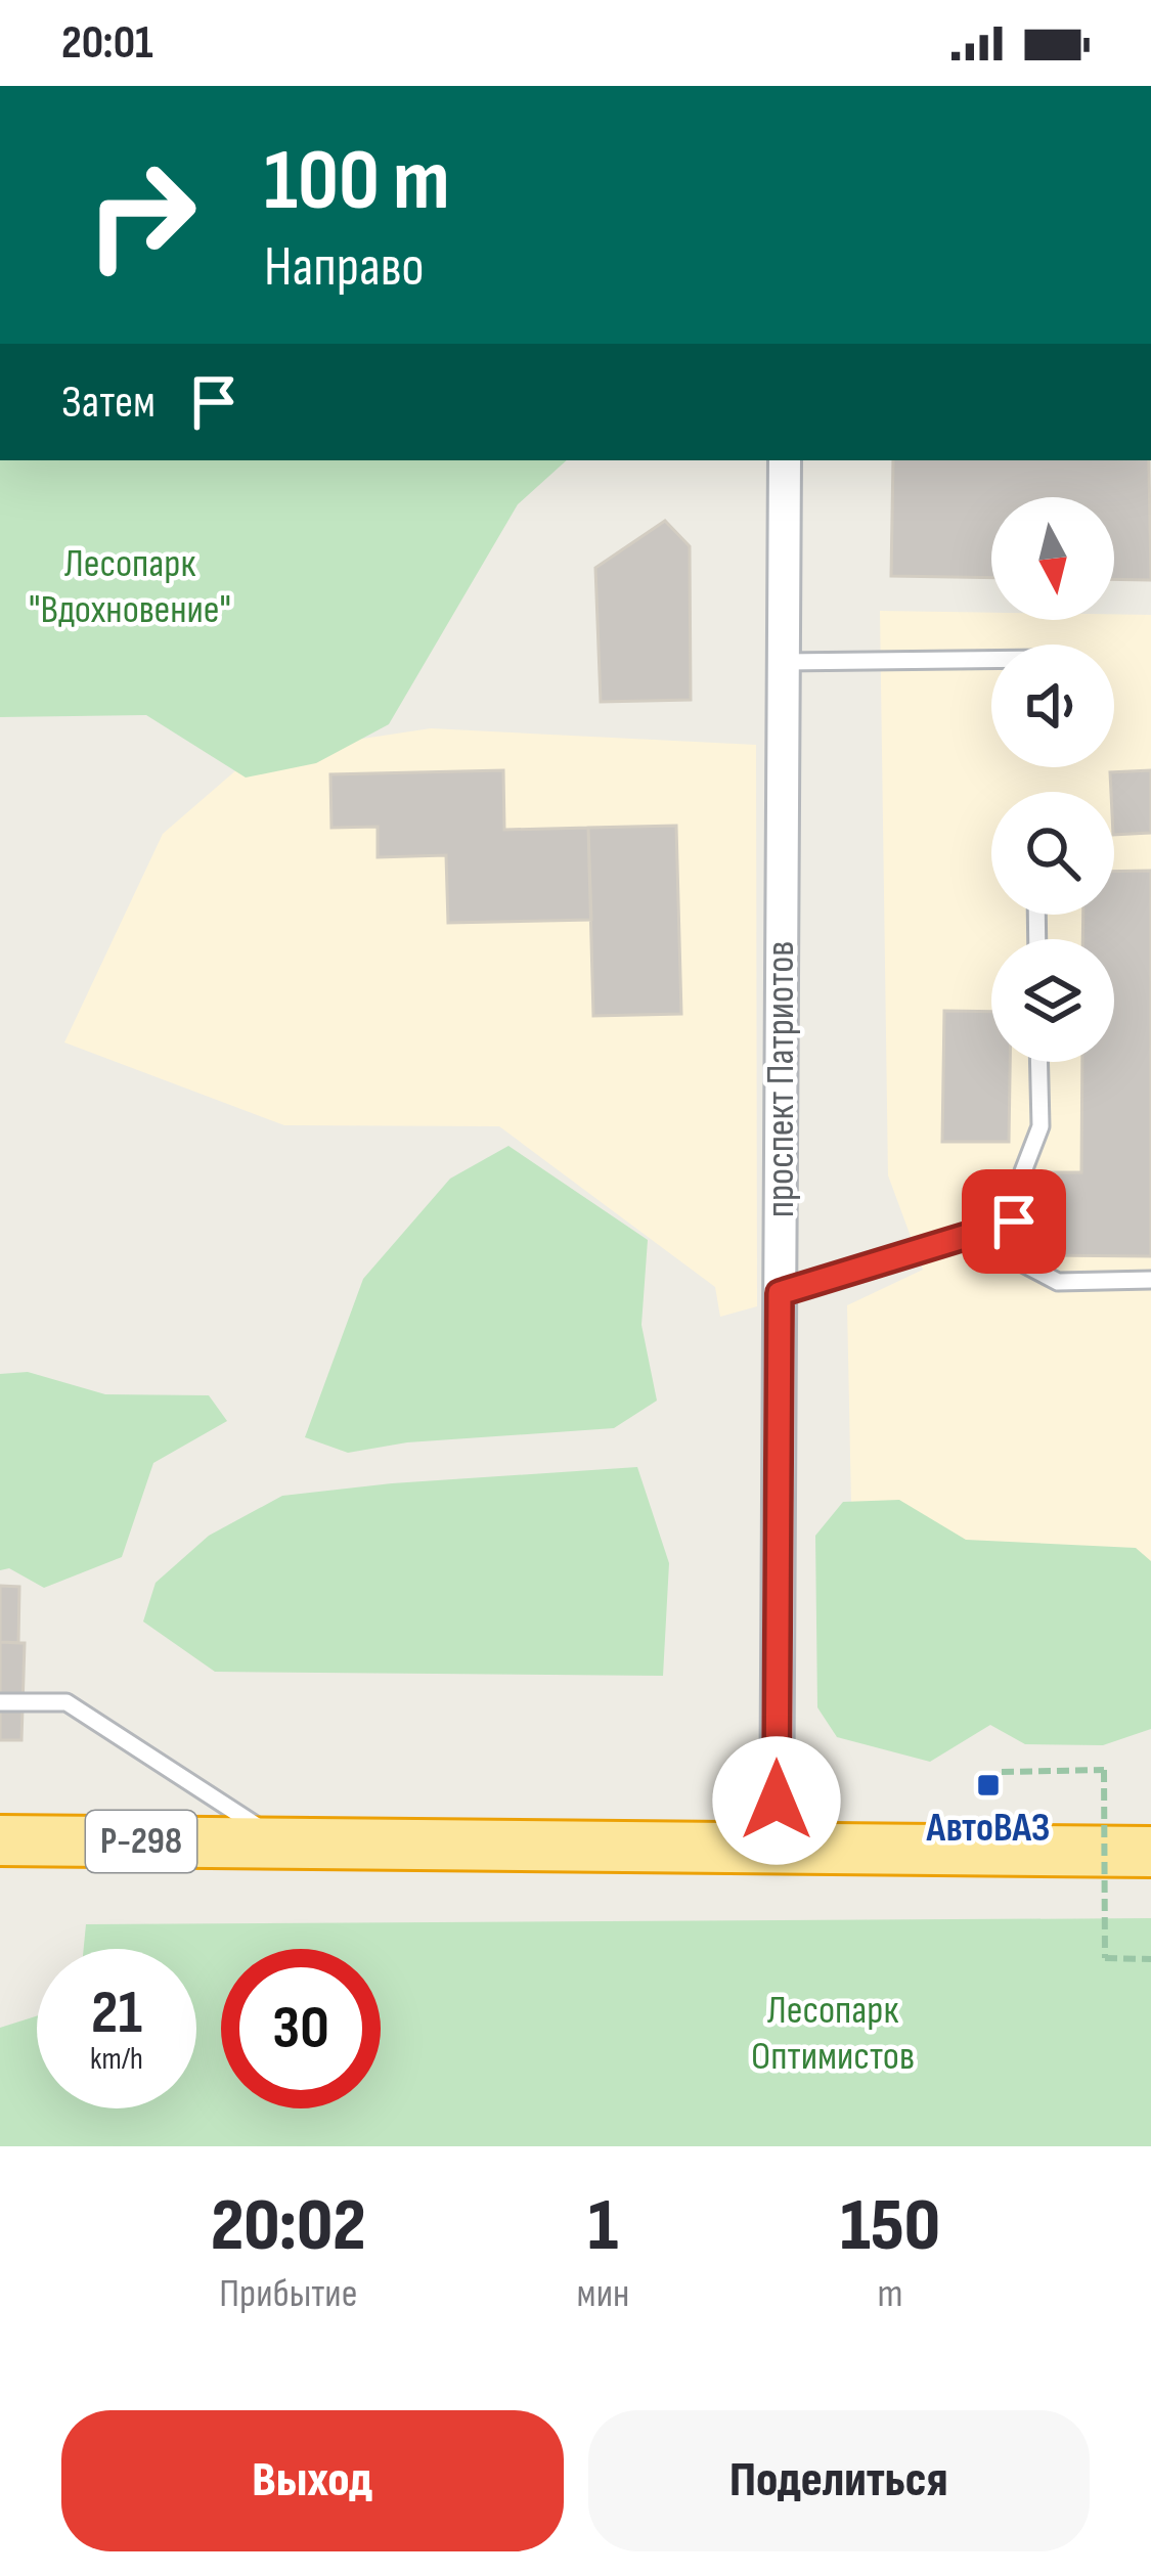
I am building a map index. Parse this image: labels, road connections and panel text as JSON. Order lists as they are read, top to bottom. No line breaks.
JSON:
{"streets":{"highway":["Р-298"],"street":["проспект Патриотов"]},"crossings":[["проспект Патриотов","Р-298"]],"parks":["Лесопарк \"Вдохновение\"","Лесопарк Оптимистов"],"places":{"transit":["АвтоВАЗ"]},"north":"bottom","page":{"status":"20:01","turn":["100 m","Направо"],"then":"Затем","speed":"21 km/h","limit":"30","eta":["20:02","Прибытие","1","мин","150","m"],"buttons":["Выход","Поделиться"]}}
